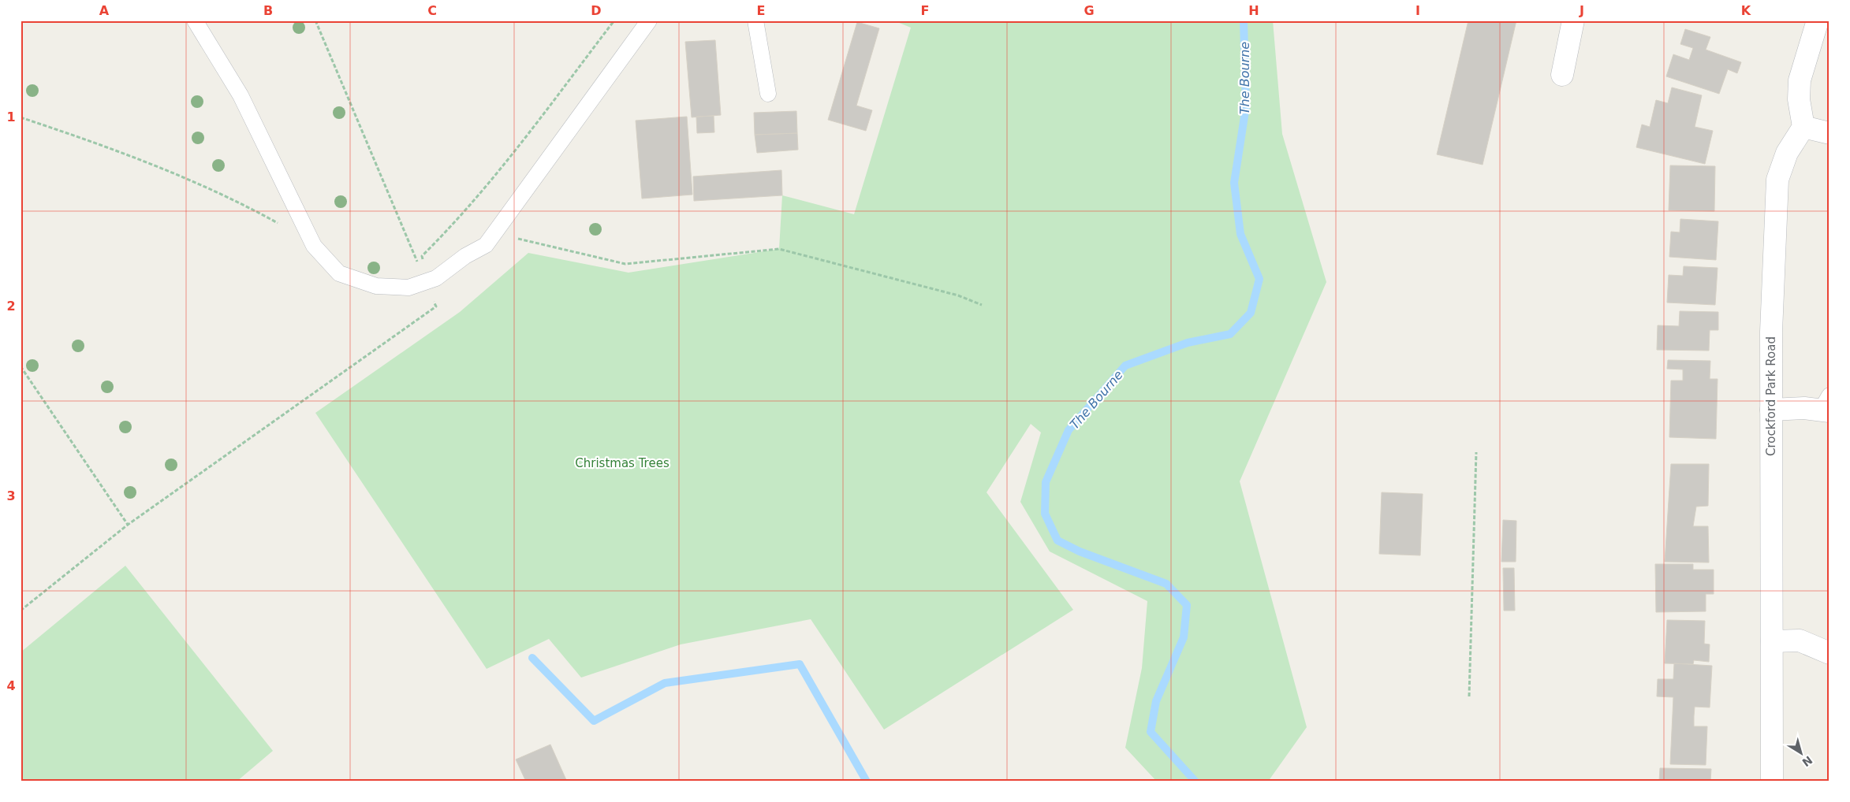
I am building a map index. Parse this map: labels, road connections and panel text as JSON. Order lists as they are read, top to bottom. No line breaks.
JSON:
{"streets":{"street":["Crockford Park Road"]},"water":["The Bourne"],"parks":["Christmas Trees"],"north":"bottom right","grid":{"columns":["A","B","C","D","E","F","G","H","I","J","K"],"rows":["1","2","3","4"]}}
